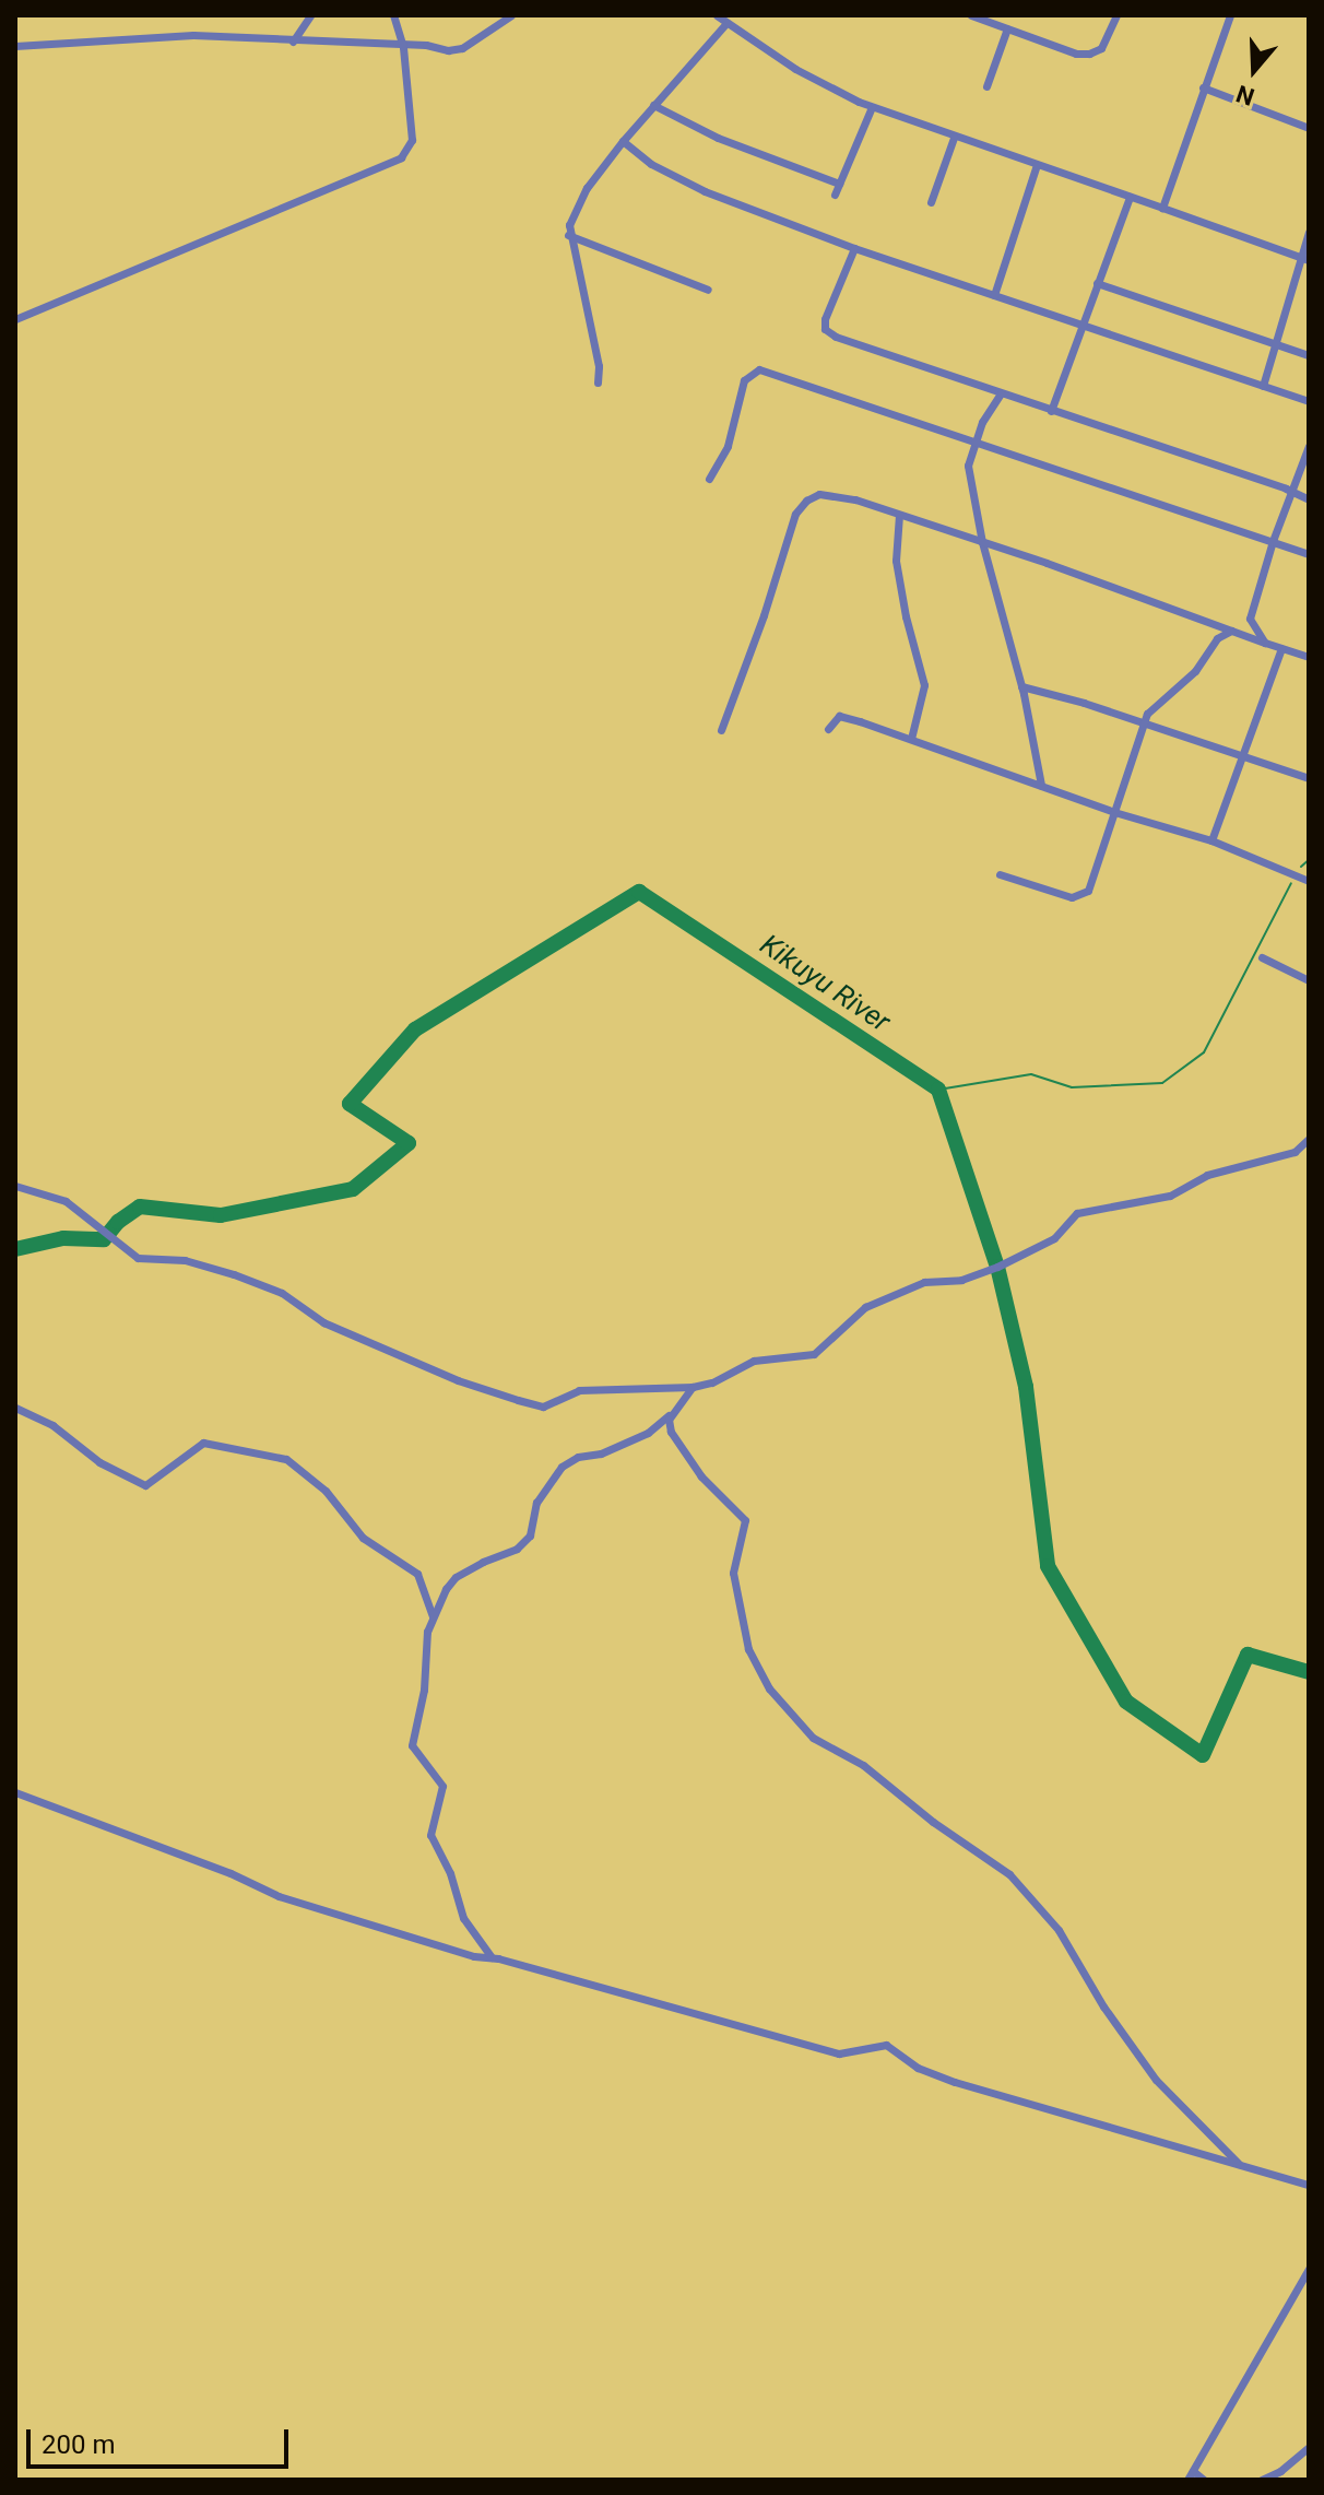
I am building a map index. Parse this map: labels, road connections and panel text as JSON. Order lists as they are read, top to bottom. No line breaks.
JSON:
{"water":["Kikuyu River"],"scale_bar":"200 m","north":"bottom"}
